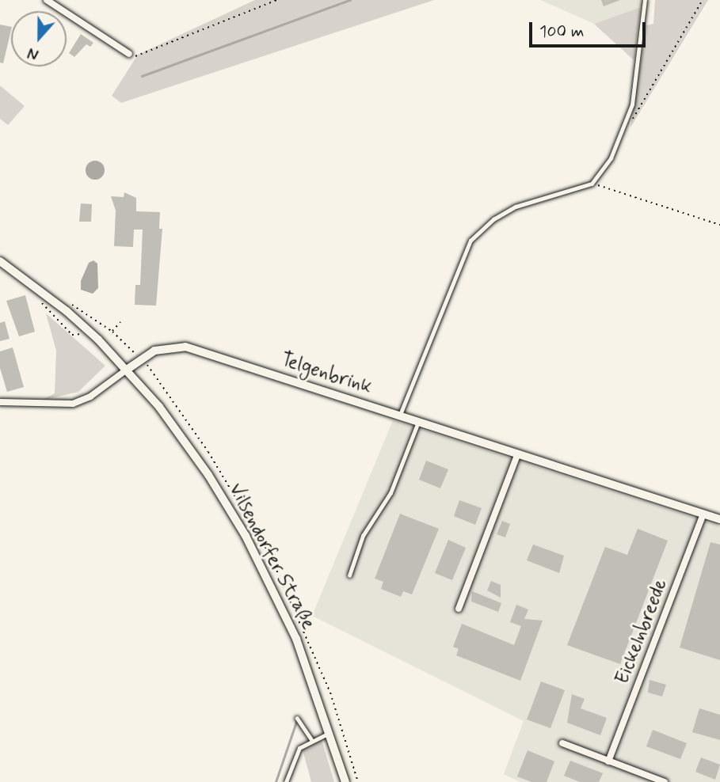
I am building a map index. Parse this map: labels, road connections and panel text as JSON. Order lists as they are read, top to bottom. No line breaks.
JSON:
{"streets":{"main road":["Telgenbrink","Vilsendorfer Straße"],"street":["Eickelnbreede"]},"crossings":[["Telgenbrink","Vilsendorfer Straße"],["Telgenbrink","Eickelnbreede"]],"scale_bar":"100 m","north":"bottom"}
